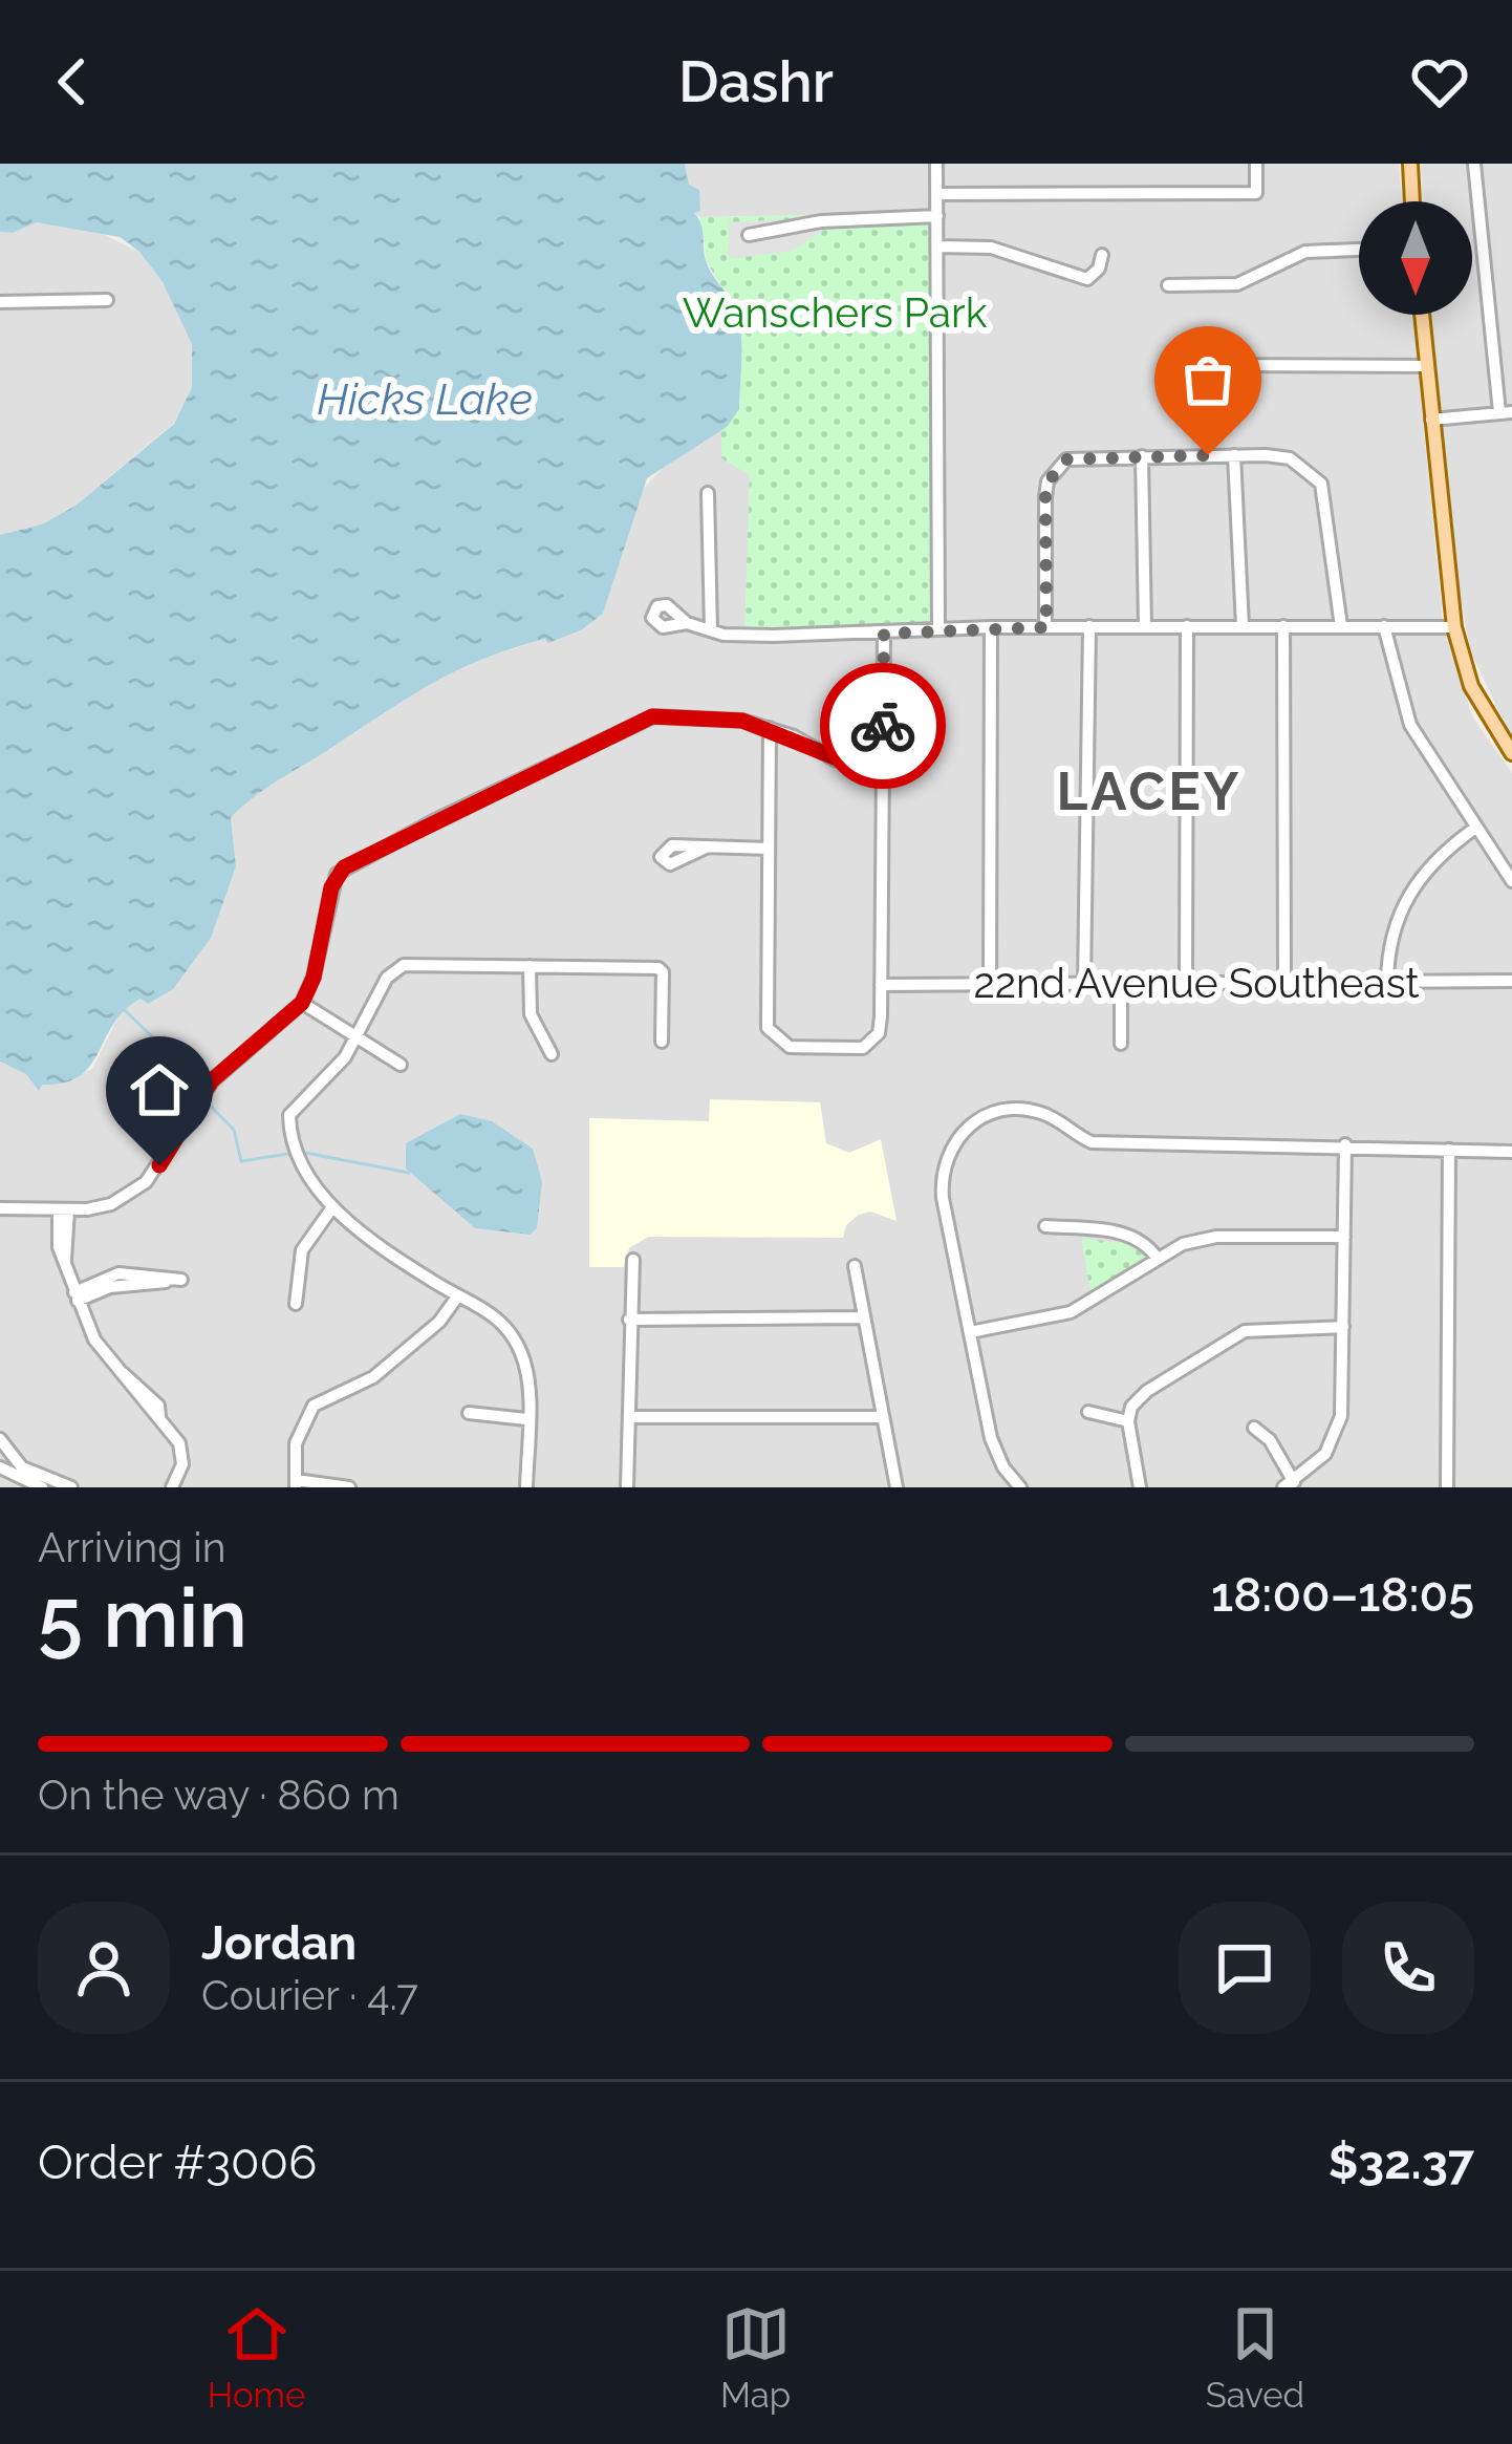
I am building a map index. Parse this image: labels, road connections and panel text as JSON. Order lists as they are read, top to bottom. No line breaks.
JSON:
{"streets":{"street":["22nd Avenue Southeast"]},"districts":["LACEY"],"water":["Hicks Lake"],"parks":["Wanschers Park"],"north":"bottom","page":{"header":"Dashr","heading":["5 min","Arriving in","18:00–18:05"],"panel":["Jordan","Courier · 4.7","Order #3006","$32.37"],"bar":"On the way · 860 m","tabs":["Home","Map","Saved"]}}
